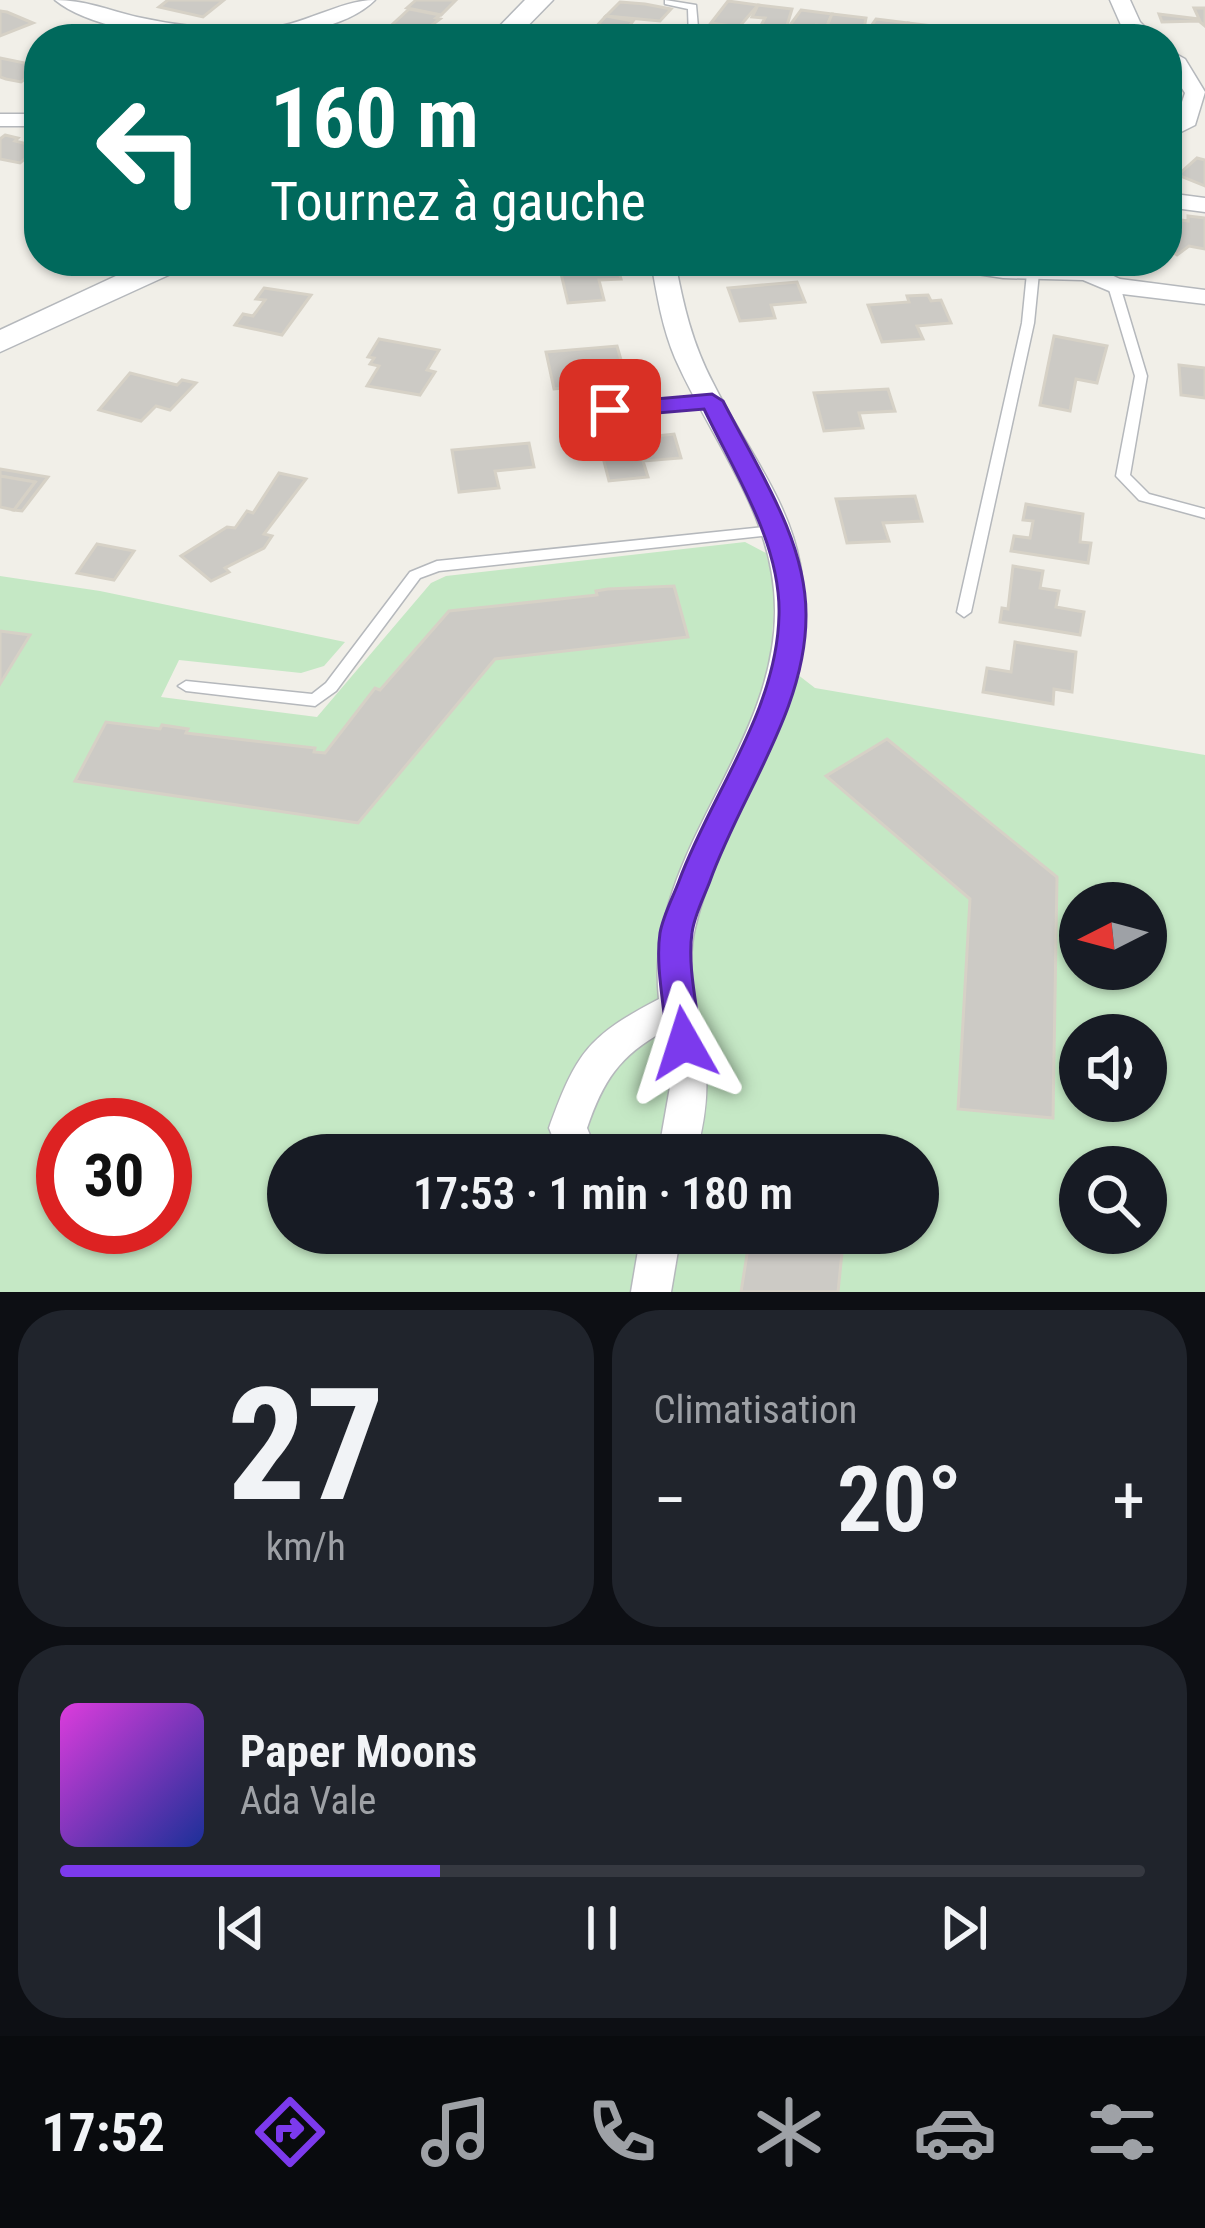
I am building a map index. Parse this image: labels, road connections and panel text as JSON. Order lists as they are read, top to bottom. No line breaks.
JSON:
{"north":"left","page":{"turn":["160 m","Tournez à gauche"],"limit":"30","trip":"17:53 · 1 min · 180 m","tile":[["27","km/h"],"Climatisation"],"heat":["−","20°","+"],"song":["Paper Moons","Ada Vale"],"tabs":"17:52"}}
